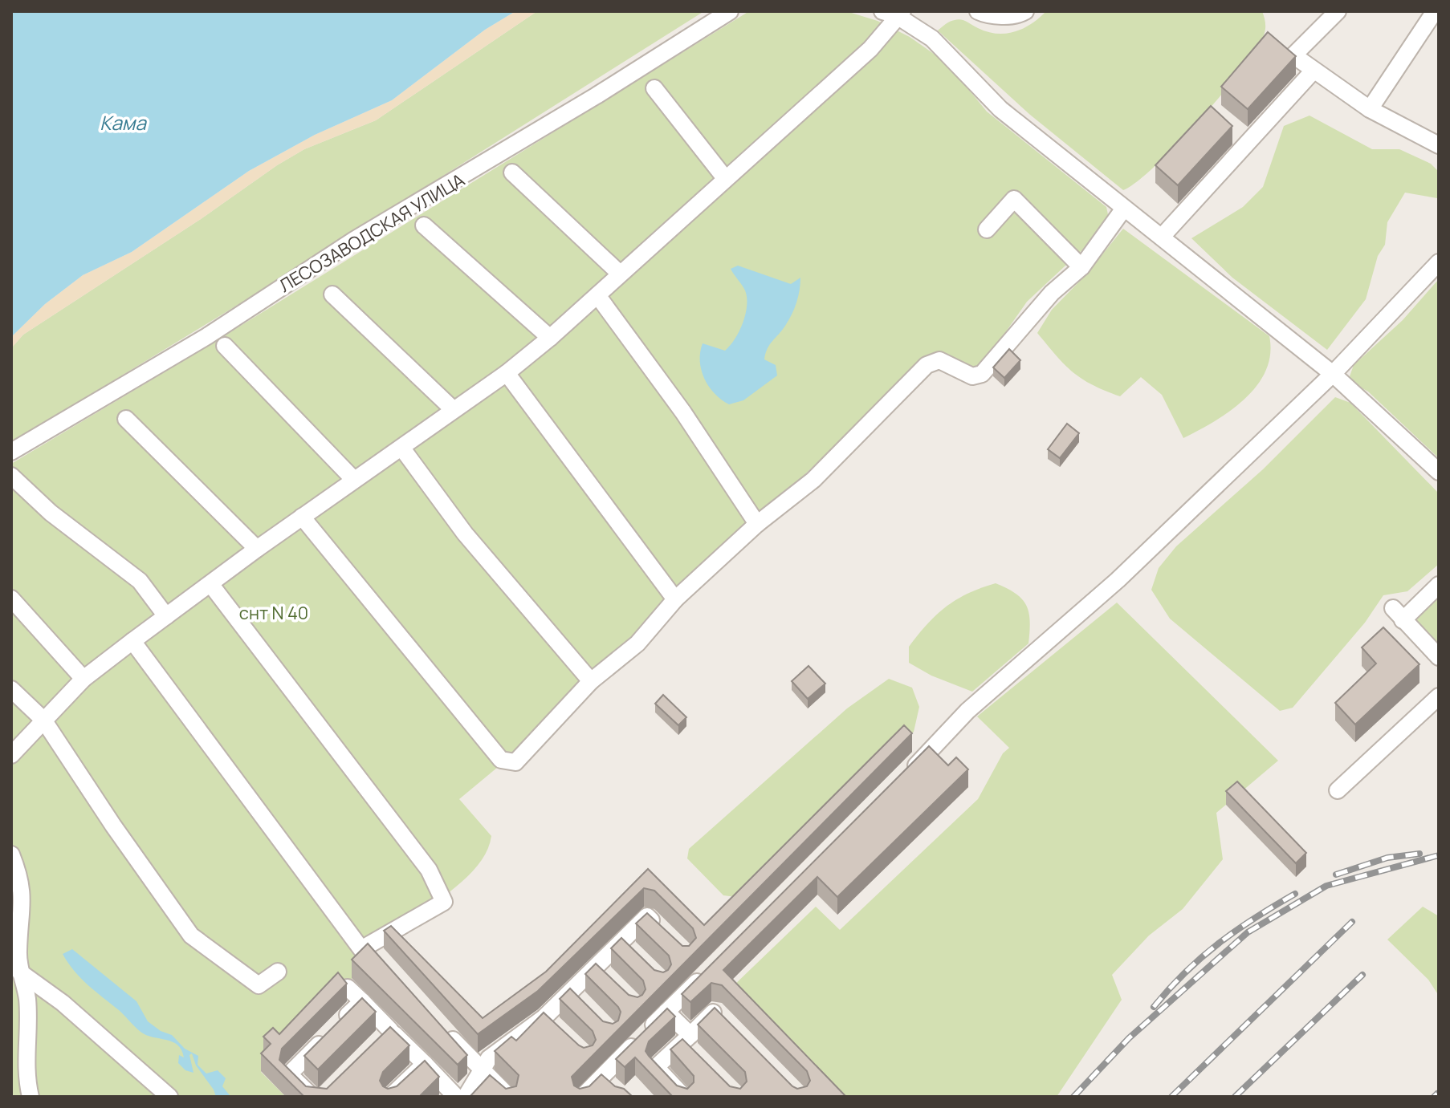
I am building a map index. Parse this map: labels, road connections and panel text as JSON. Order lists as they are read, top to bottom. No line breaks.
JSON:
{"streets":{"street":["ЛЕСОЗАВОДСКАЯ УЛИЦА"]},"water":["Кама"],"parks":["снт N 40"]}
